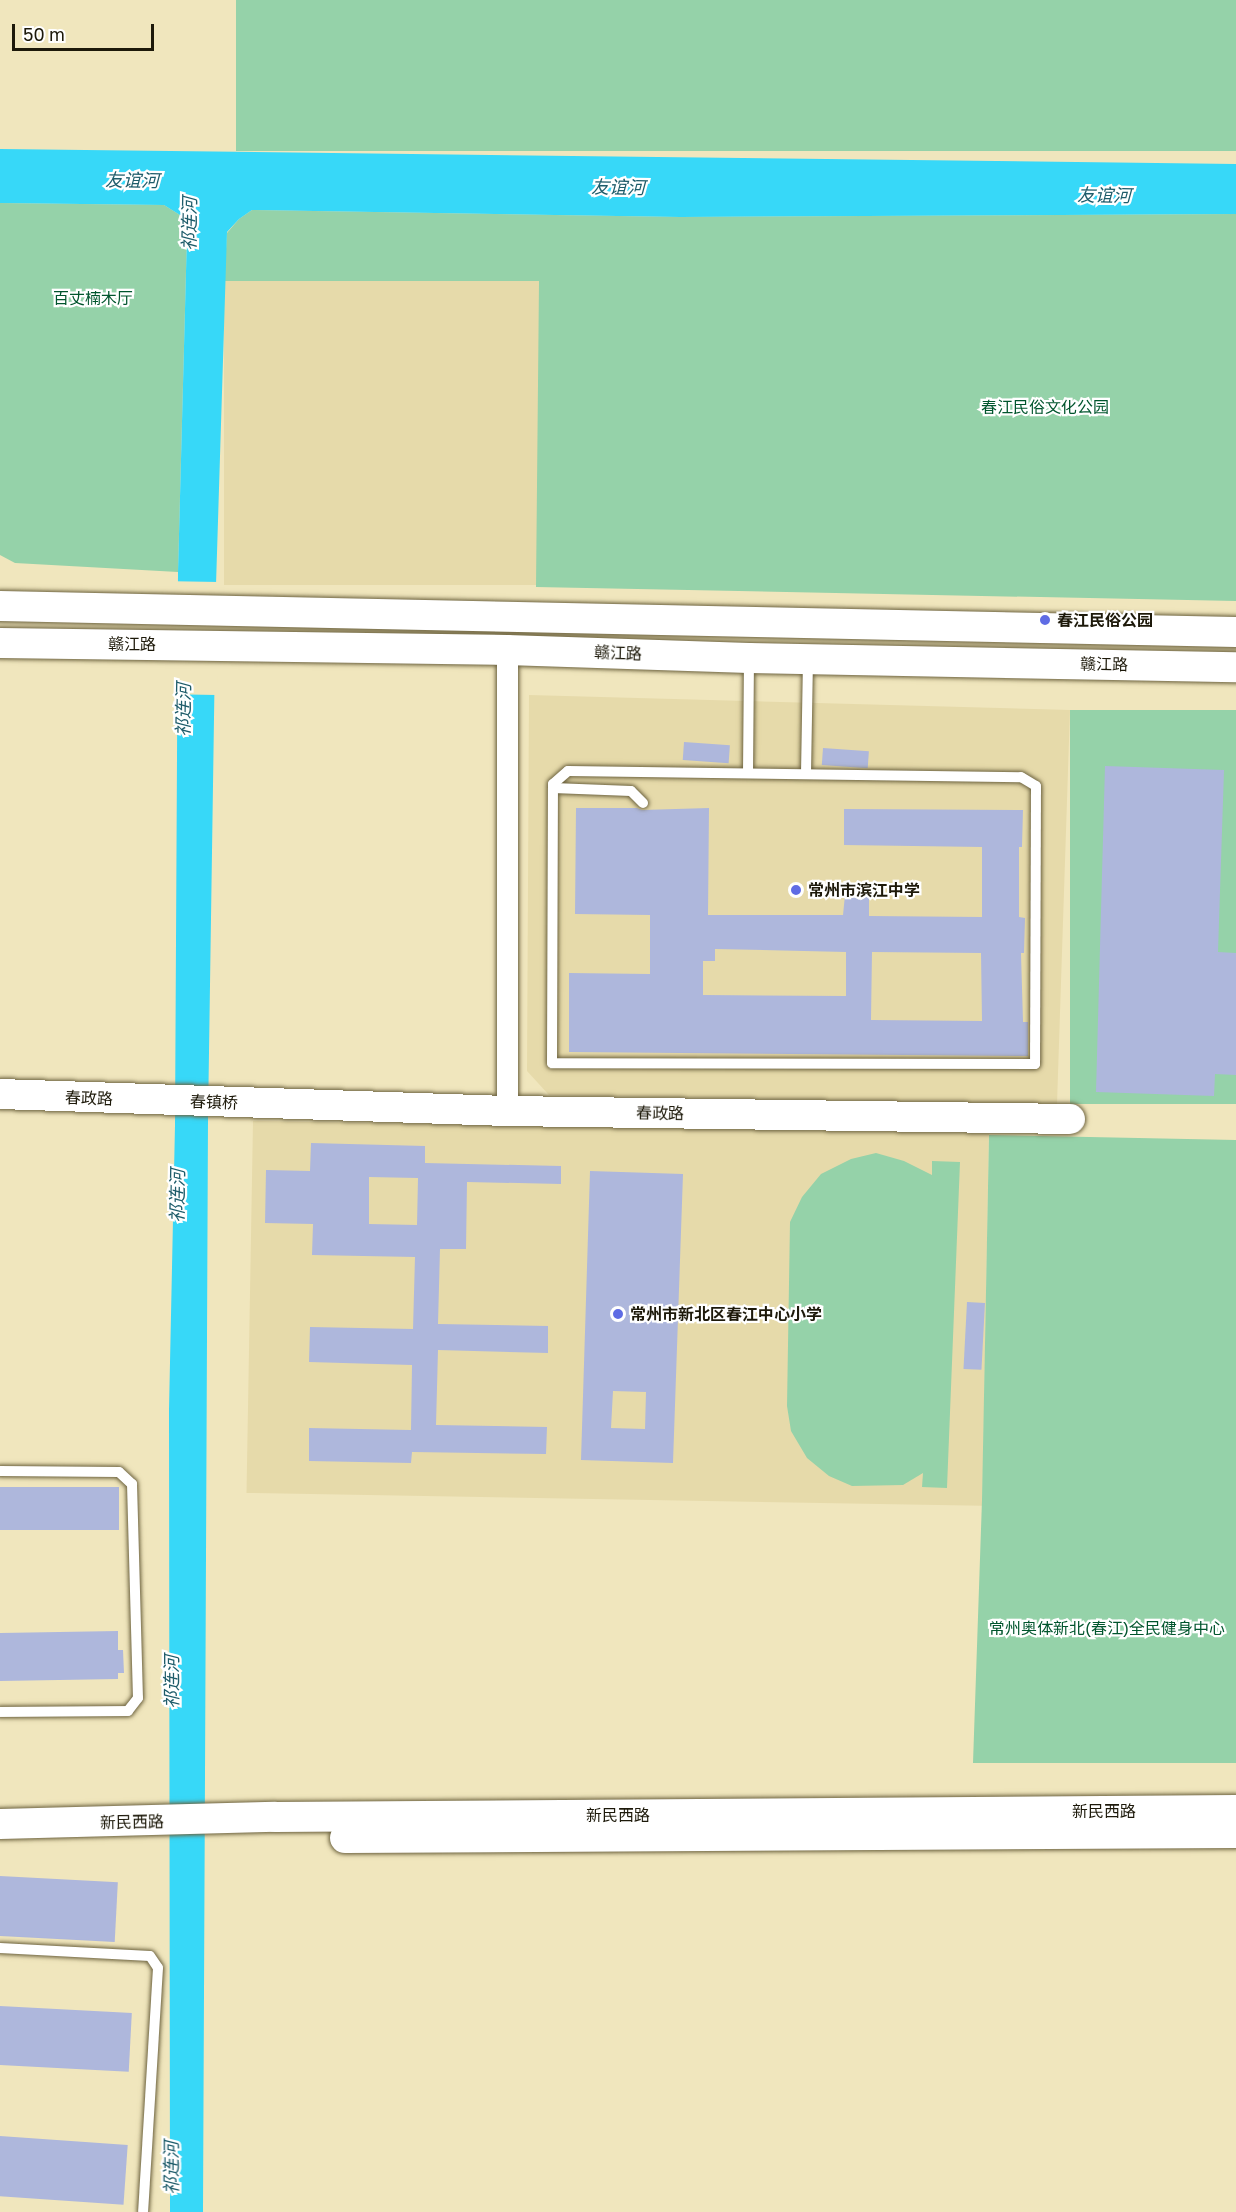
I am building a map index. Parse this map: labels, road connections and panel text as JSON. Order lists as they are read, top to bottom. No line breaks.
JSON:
{"streets":{"street":["赣江路","春政路","春镇桥","新民西路"]},"crossings":[["春政路","春镇桥"]],"water":["友谊河","祁连河"],"parks":["百丈楠木厅","春江民俗文化公园","常州奥体新北(春江)全民健身中心"],"places":["春江民俗公园","常州市滨江中学","常州市新北区春江中心小学"],"scale_bar":"50 m"}
